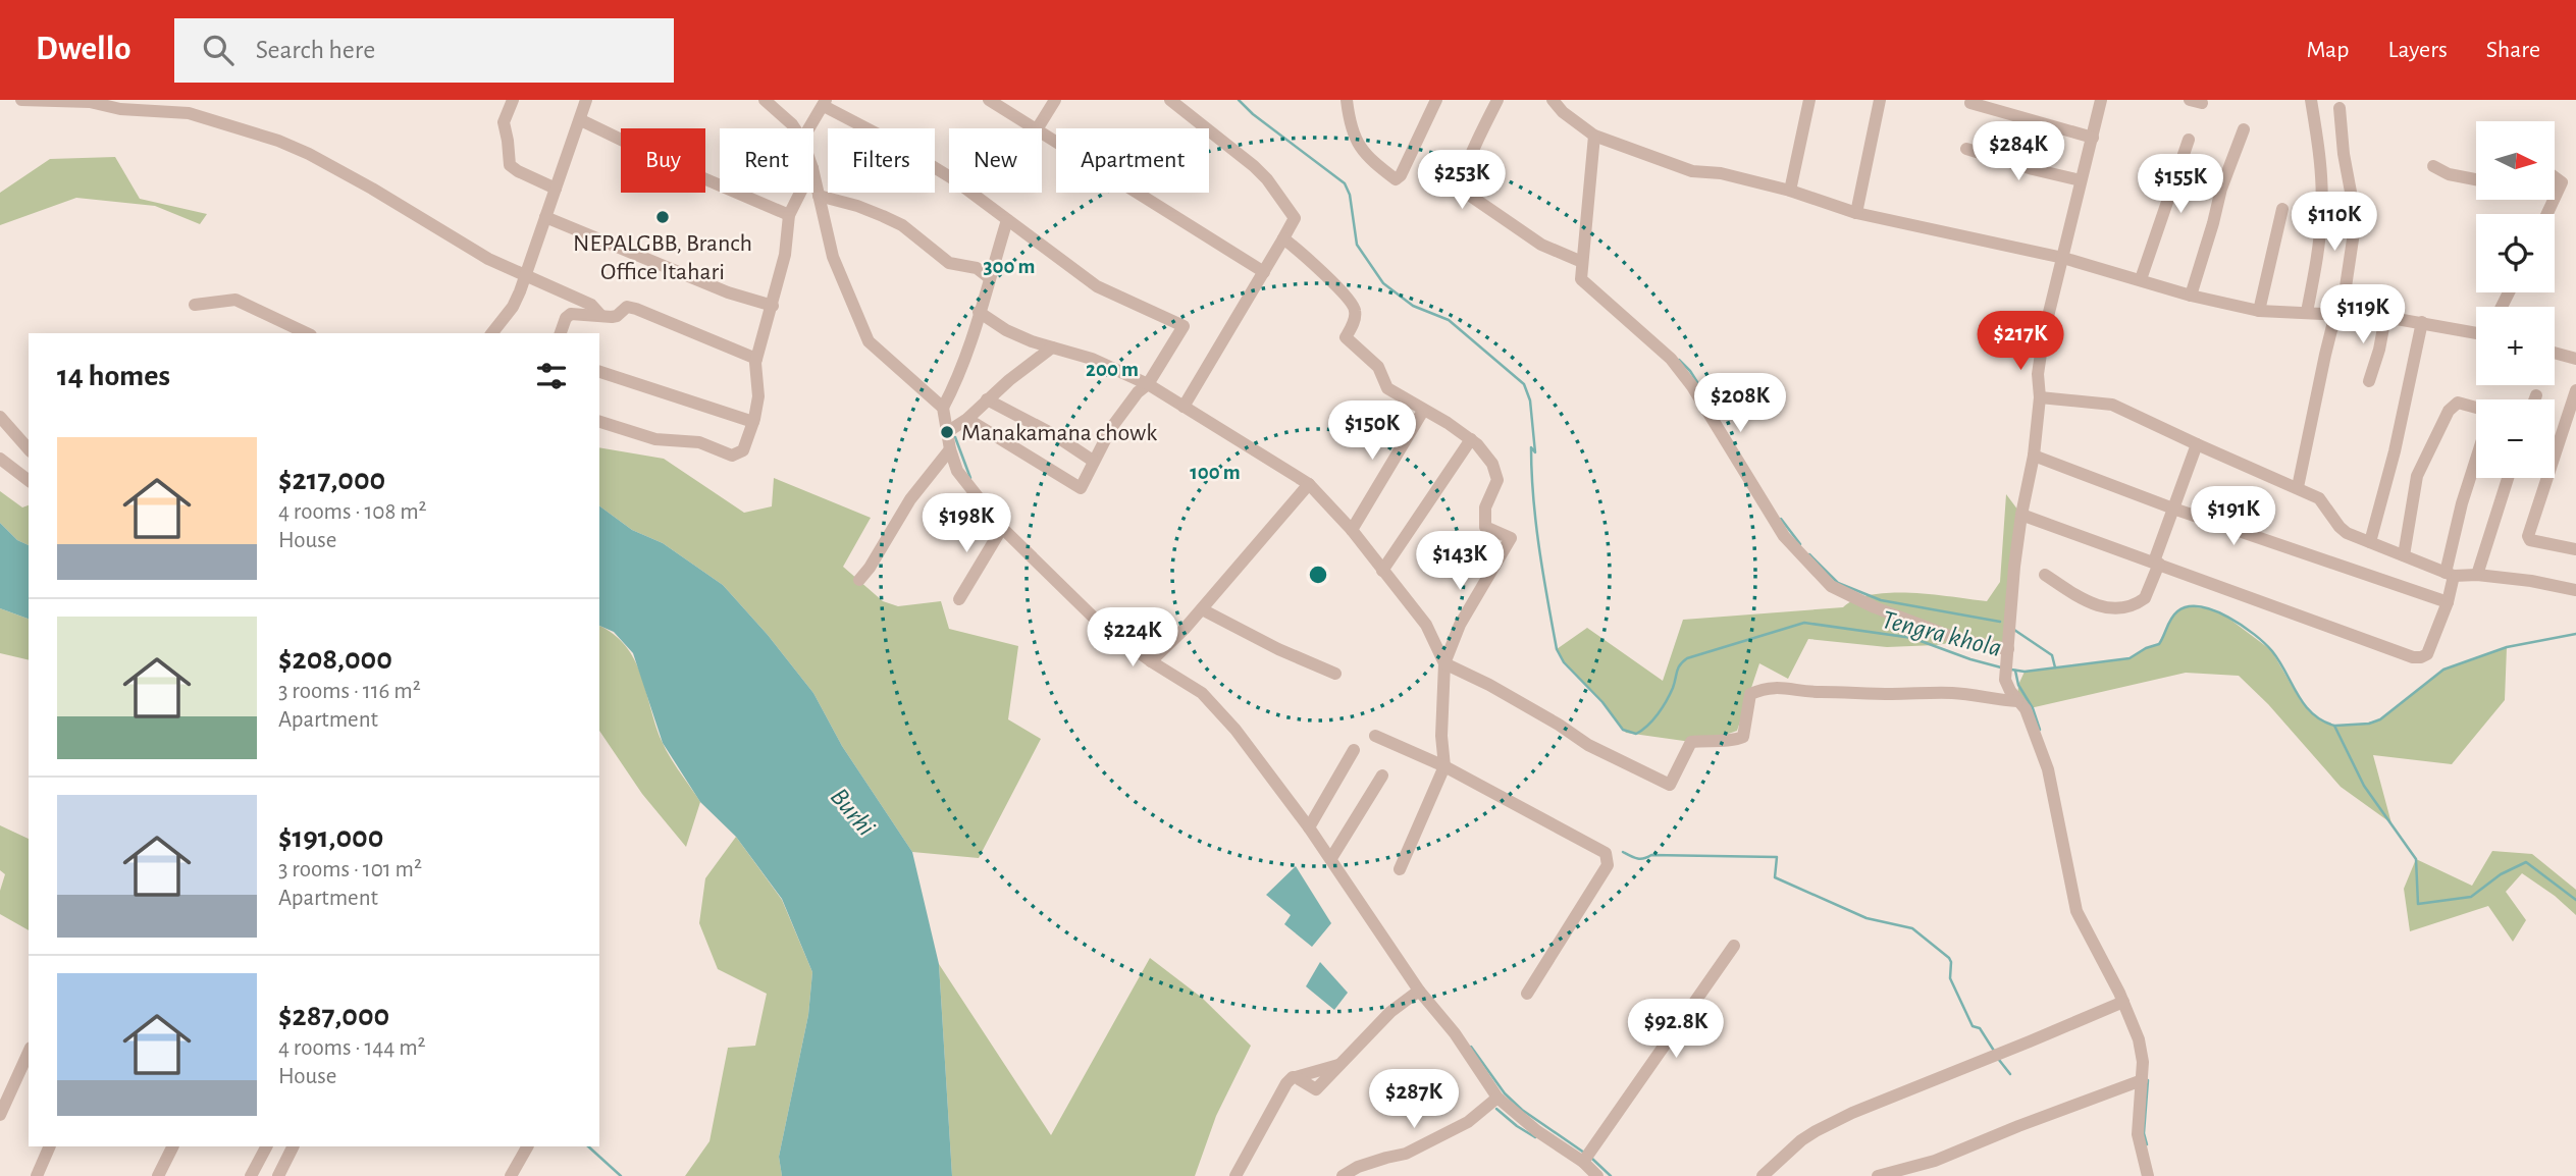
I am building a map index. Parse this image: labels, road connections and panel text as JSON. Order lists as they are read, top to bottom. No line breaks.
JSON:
{"water":["Tengra khola","Burhi"],"places":["NEPALGBB, Branch Office Itahari","Manakamana chowk"],"north":"right","page":{"header":"Dwello","search":"Search here","nav":["Map","Layers","Share"],"map_buttons":["+","−"],"price":["$284K","$253K","$155K","$110K","$119K","$217K","$208K","$150K","$191K","$198K","$143K","$224K","$92.8K","$287K"],"chip":["Buy","Rent","Filters","New","Apartment"],"heading":"14 homes","list":[{"name":"$217,000","note":"4 rooms · 108 m² · House"},{"name":"$208,000","note":"3 rooms · 116 m² · Apartment"},{"name":"$191,000","note":"3 rooms · 101 m² · Apartment"},{"name":"$287,000","note":"4 rooms · 144 m² · House"}]},"rings":["300 m","200 m","100 m"]}
